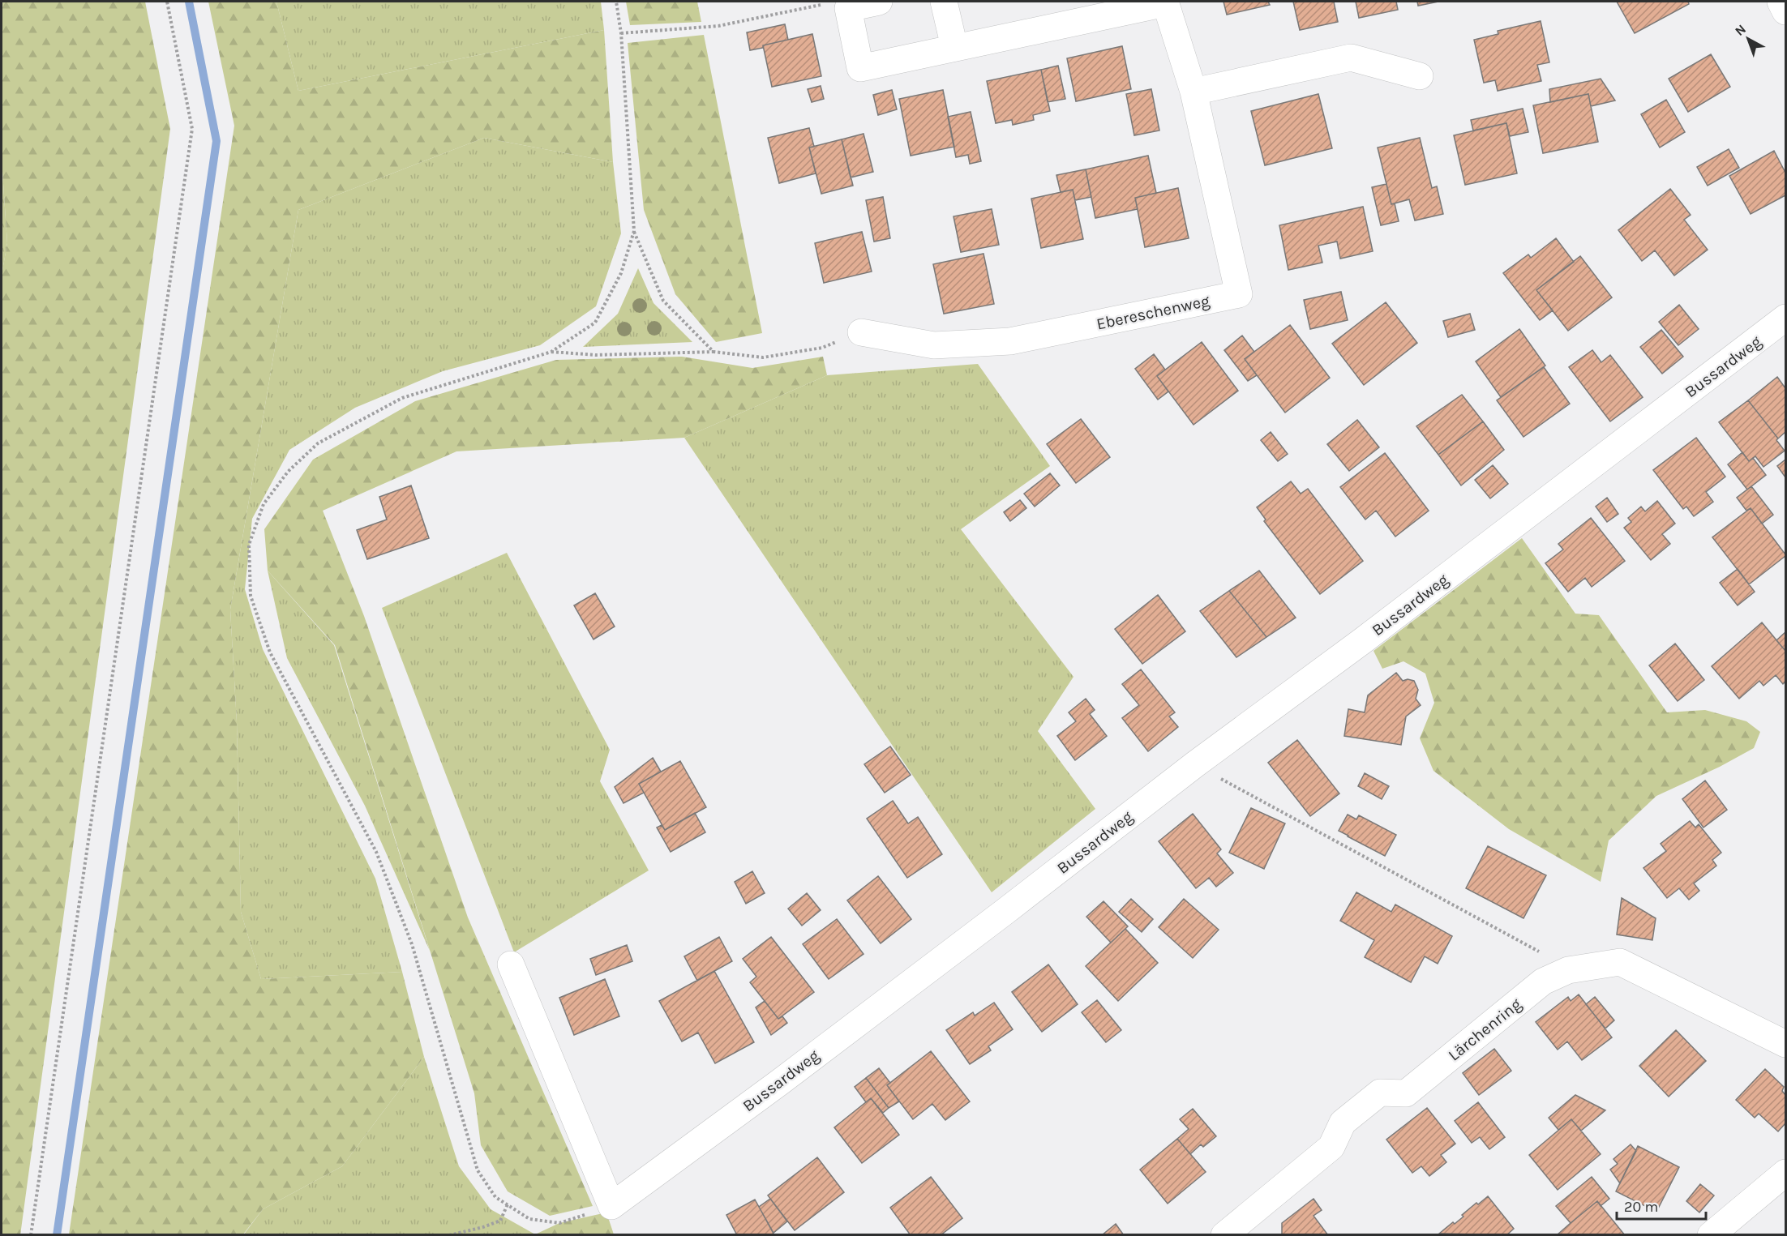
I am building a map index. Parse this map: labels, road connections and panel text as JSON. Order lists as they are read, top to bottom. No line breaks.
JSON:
{"streets":{"street":["Ebereschenweg","Bussardweg","Lärchenring"]},"scale_bar":"20 m","north":"top left"}
